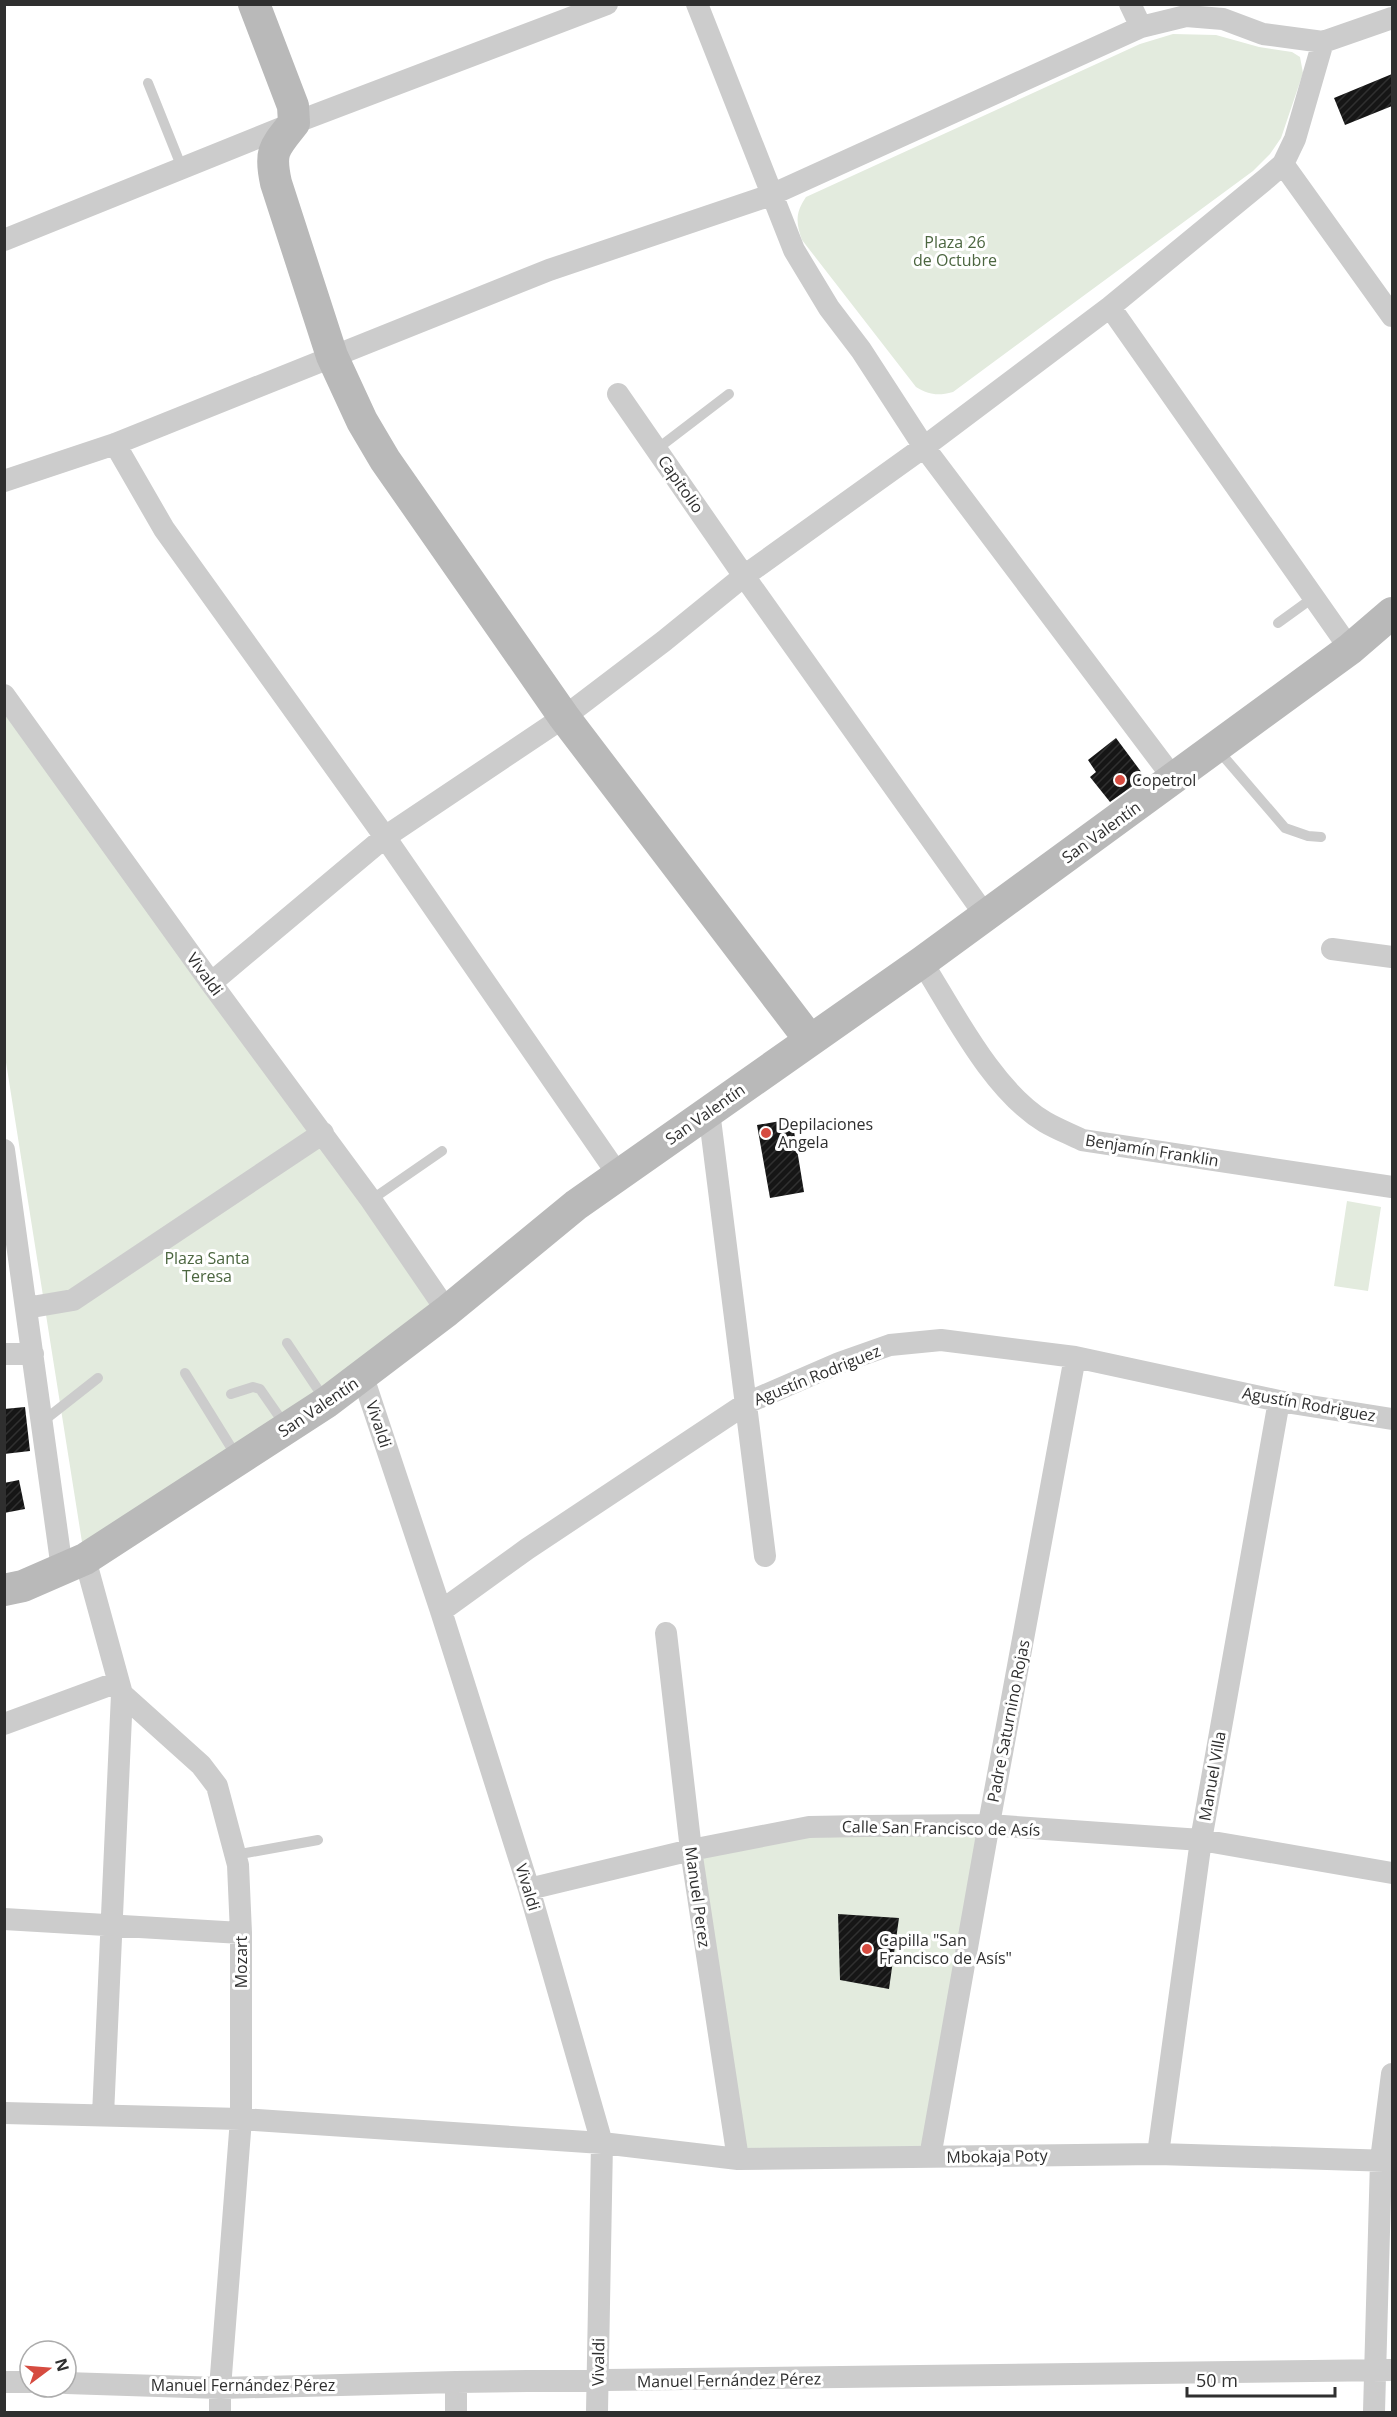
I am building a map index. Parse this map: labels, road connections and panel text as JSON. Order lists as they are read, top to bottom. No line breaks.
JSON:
{"streets":{"main road":["San Valentín"],"street":["Capitolio","Vivaldi","Benjamín Franklin","Agustín Rodriguez","Padre Saturnino Rojas","Manuel Villa","Calle San Francisco de Asís","Manuel Perez","Mozart","Mbokaja Poty","Manuel Fernández Pérez"]},"crossings":[["Capitolio","San Valentín"],["San Valentín","Vivaldi"],["San Valentín","Benjamín Franklin"],["Vivaldi","Agustín Rodriguez"],["Vivaldi","Calle San Francisco de Asís"],["Vivaldi","Mbokaja Poty"],["Vivaldi","Manuel Fernández Pérez"],["Agustín Rodriguez","Padre Saturnino Rojas"],["Agustín Rodriguez","Manuel Villa"],["Padre Saturnino Rojas","Calle San Francisco de Asís"],["Padre Saturnino Rojas","Mbokaja Poty"],["Manuel Villa","Calle San Francisco de Asís"],["Manuel Villa","Mbokaja Poty"],["Calle San Francisco de Asís","Manuel Perez"],["Manuel Perez","Mbokaja Poty"],["Mozart","Mbokaja Poty"],["Mozart","Manuel Fernández Pérez"]],"parks":["Plaza 26 de Octubre","Plaza Santa Teresa"],"places":["Copetrol","Depilaciones Angela","Capilla \"San Francisco de Asís\""],"scale_bar":"50 m","north":"right"}
